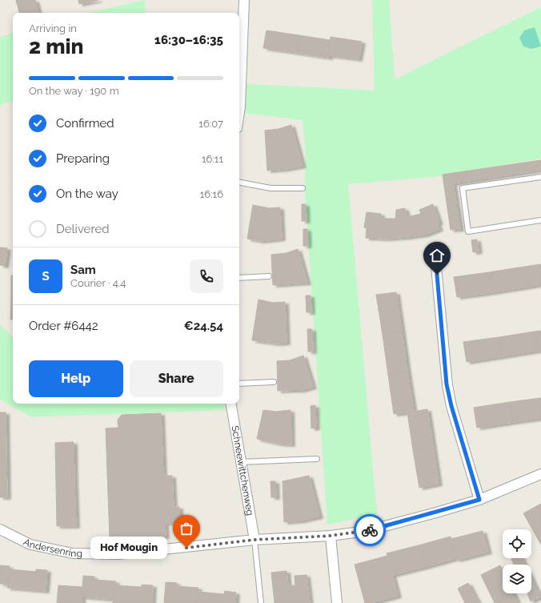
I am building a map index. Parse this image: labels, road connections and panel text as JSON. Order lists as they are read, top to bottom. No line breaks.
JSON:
{"streets":{"street":["Schneewittchenweg","Andersenring"]},"crossings":[["Schneewittchenweg","Andersenring"]],"places":["Hof Mougin"],"page":{"heading":["2 min","Arriving in","16:30–16:35"],"panel":["Sam","Courier · 4.4","Order #6442","€24.54"],"bar":"On the way · 190 m","list":[["Confirmed","16:07"],["Preparing","16:11"],["On the way","16:16"],"Delivered"],"round":"S","buttons":["Help","Share"],"bubble":"Hof Mougin"}}
